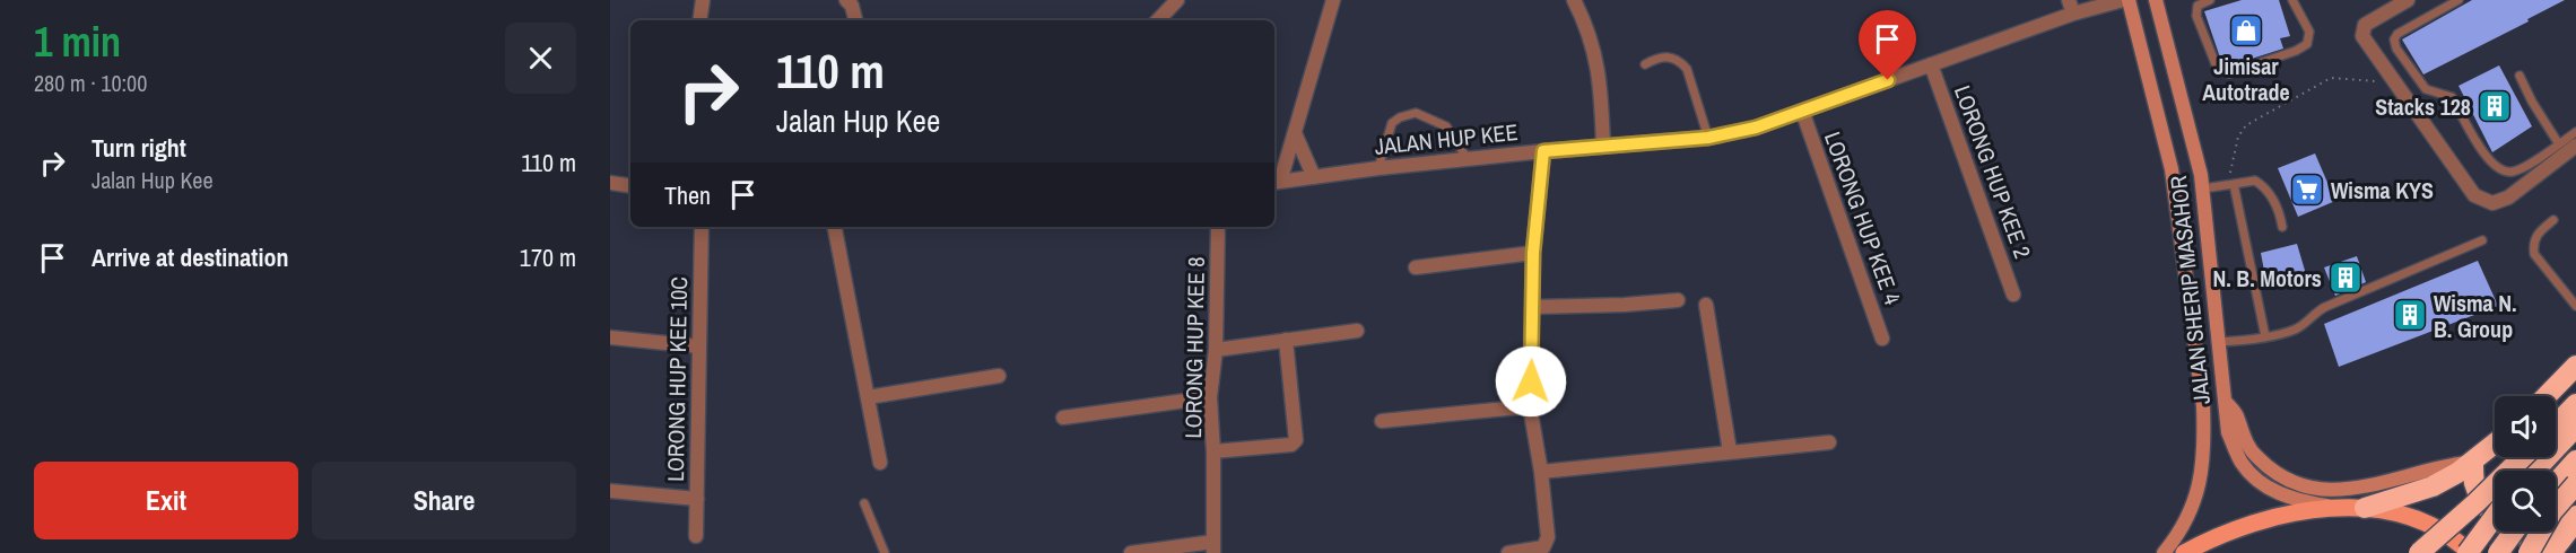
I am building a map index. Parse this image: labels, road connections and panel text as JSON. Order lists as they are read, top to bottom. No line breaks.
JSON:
{"streets":{"main road":["JALAN SHERIP MASAHOR"],"street":["JALAN HUP KEE","LORONG HUP KEE 2","LORONG HUP KEE 4","LORONG HUP KEE 8","LORONG HUP KEE 10C"]},"crossings":[["JALAN HUP KEE","LORONG HUP KEE 2"],["JALAN HUP KEE","LORONG HUP KEE 4"]],"places":{"shop":["Jimisar Autotrade"],"building":["Stacks 128","N. B. Motors","Wisma N. B. Group"],"supermarket":["Wisma KYS"]},"page":{"heading":["1 min","280 m · 10:00"],"turn":["110 m","Jalan Hup Kee"],"list":[{"name":"Turn right","note":"Jalan Hup Kee","value":"110 m"},{"name":"Arrive at destination","value":"170 m"}],"then":"Then","buttons":["Exit","Share"]}}
